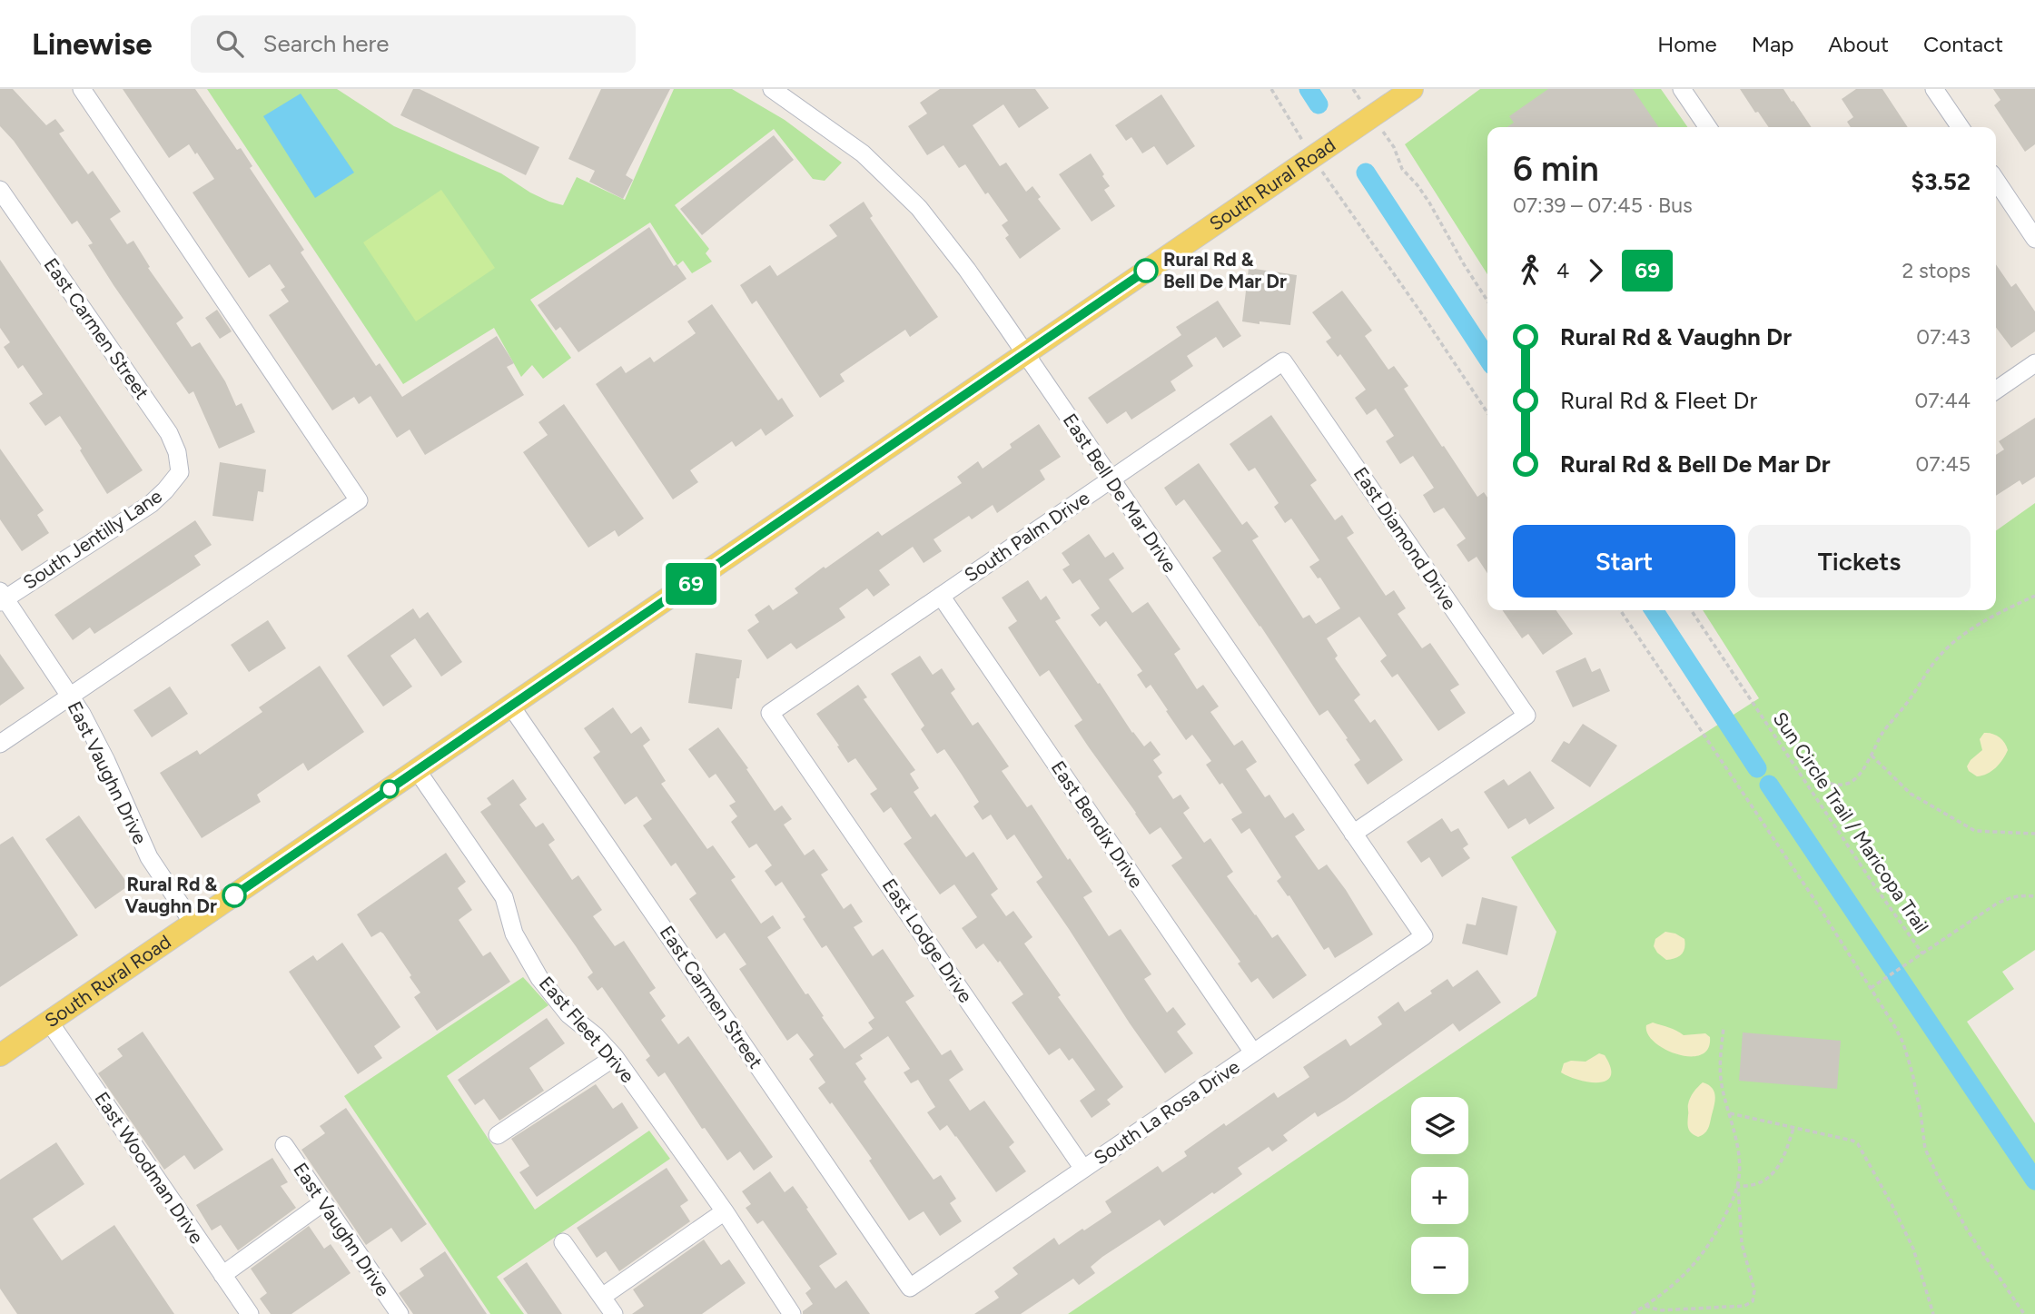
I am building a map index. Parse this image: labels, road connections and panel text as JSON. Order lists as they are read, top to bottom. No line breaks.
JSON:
{"streets":{"main road":["South Rural Road"],"street":["East Carmen Street","East Bell De Mar Drive","South Palm Drive","East Diamond Drive","South Jentilly Lane","East Vaughn Drive","East Bendix Drive","East Lodge Drive","East Fleet Drive","South La Rosa Drive","East Woodman Drive"],"path":["Sun Circle Trail / Maricopa Trail"]},"crossings":[["South Rural Road","East Carmen Street"],["South Rural Road","East Bell De Mar Drive"],["South Rural Road","East Vaughn Drive"],["South Rural Road","East Fleet Drive"],["South Rural Road","East Woodman Drive"],["East Carmen Street","South Jentilly Lane"],["East Carmen Street","South La Rosa Drive"],["East Bell De Mar Drive","South Palm Drive"],["East Bell De Mar Drive","East Diamond Drive"],["East Bell De Mar Drive","South La Rosa Drive"],["South Palm Drive","East Diamond Drive"],["South Palm Drive","East Bendix Drive"],["South Palm Drive","East Lodge Drive"],["South Jentilly Lane","East Vaughn Drive"],["East Bendix Drive","South La Rosa Drive"],["East Lodge Drive","South La Rosa Drive"]],"places":["Rural Rd & Bell De Mar Dr","Rural Rd & Vaughn Dr"],"lines":["bus line 69"],"page":{"header":"Linewise","search":"Search here","nav":["Home","Map","About","Contact"],"on_map":"69","heading":["6 min","07:39 – 07:45 · Bus","$3.52"],"legs":["4","69","2 stops"],"list":[{"name":"Rural Rd & Vaughn Dr","value":"07:43"},{"name":"Rural Rd & Fleet Dr","value":"07:44"},{"name":"Rural Rd & Bell De Mar Dr","value":"07:45"}],"buttons":["Start","Tickets"],"map_buttons":["+","−"]}}
